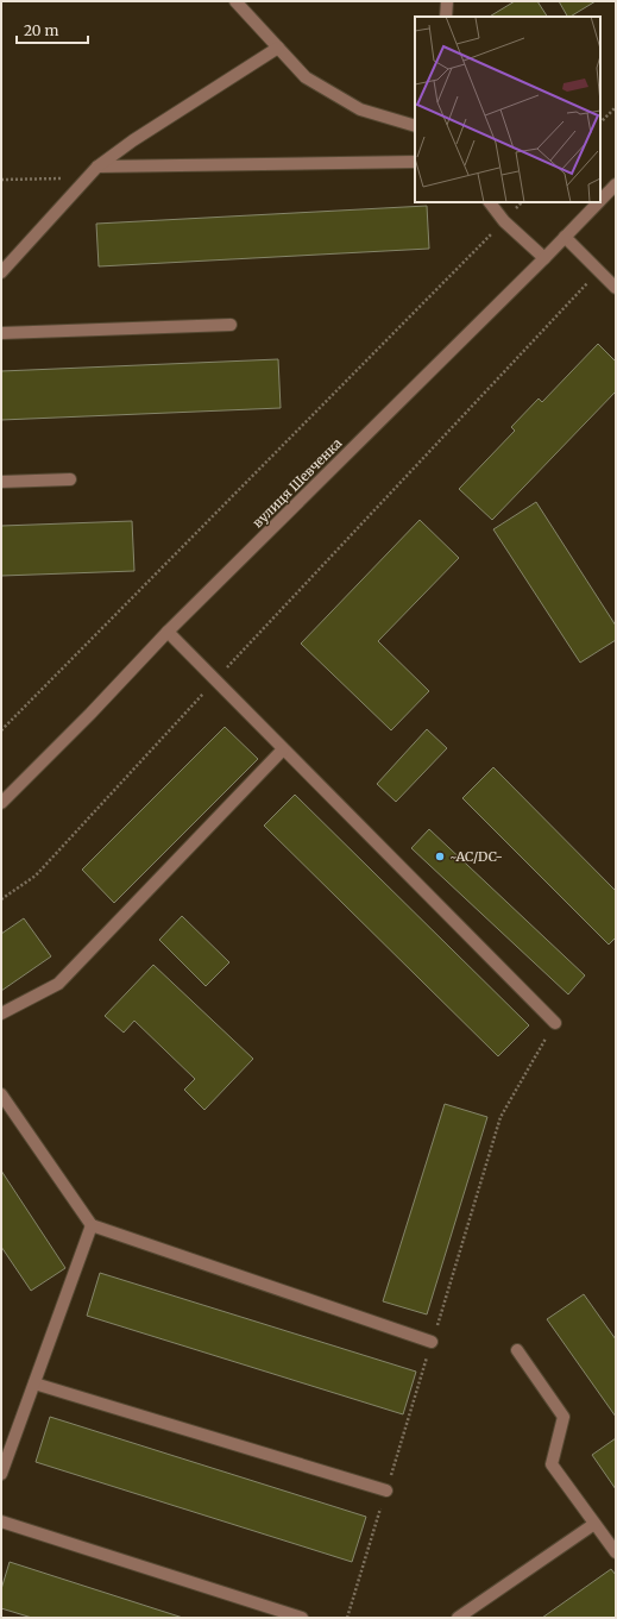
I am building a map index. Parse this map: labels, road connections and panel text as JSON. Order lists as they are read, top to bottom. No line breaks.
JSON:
{"streets":{"street":["вулиця Шевченка"]},"places":["~AC/DC-"],"scale_bar":"20 m"}
